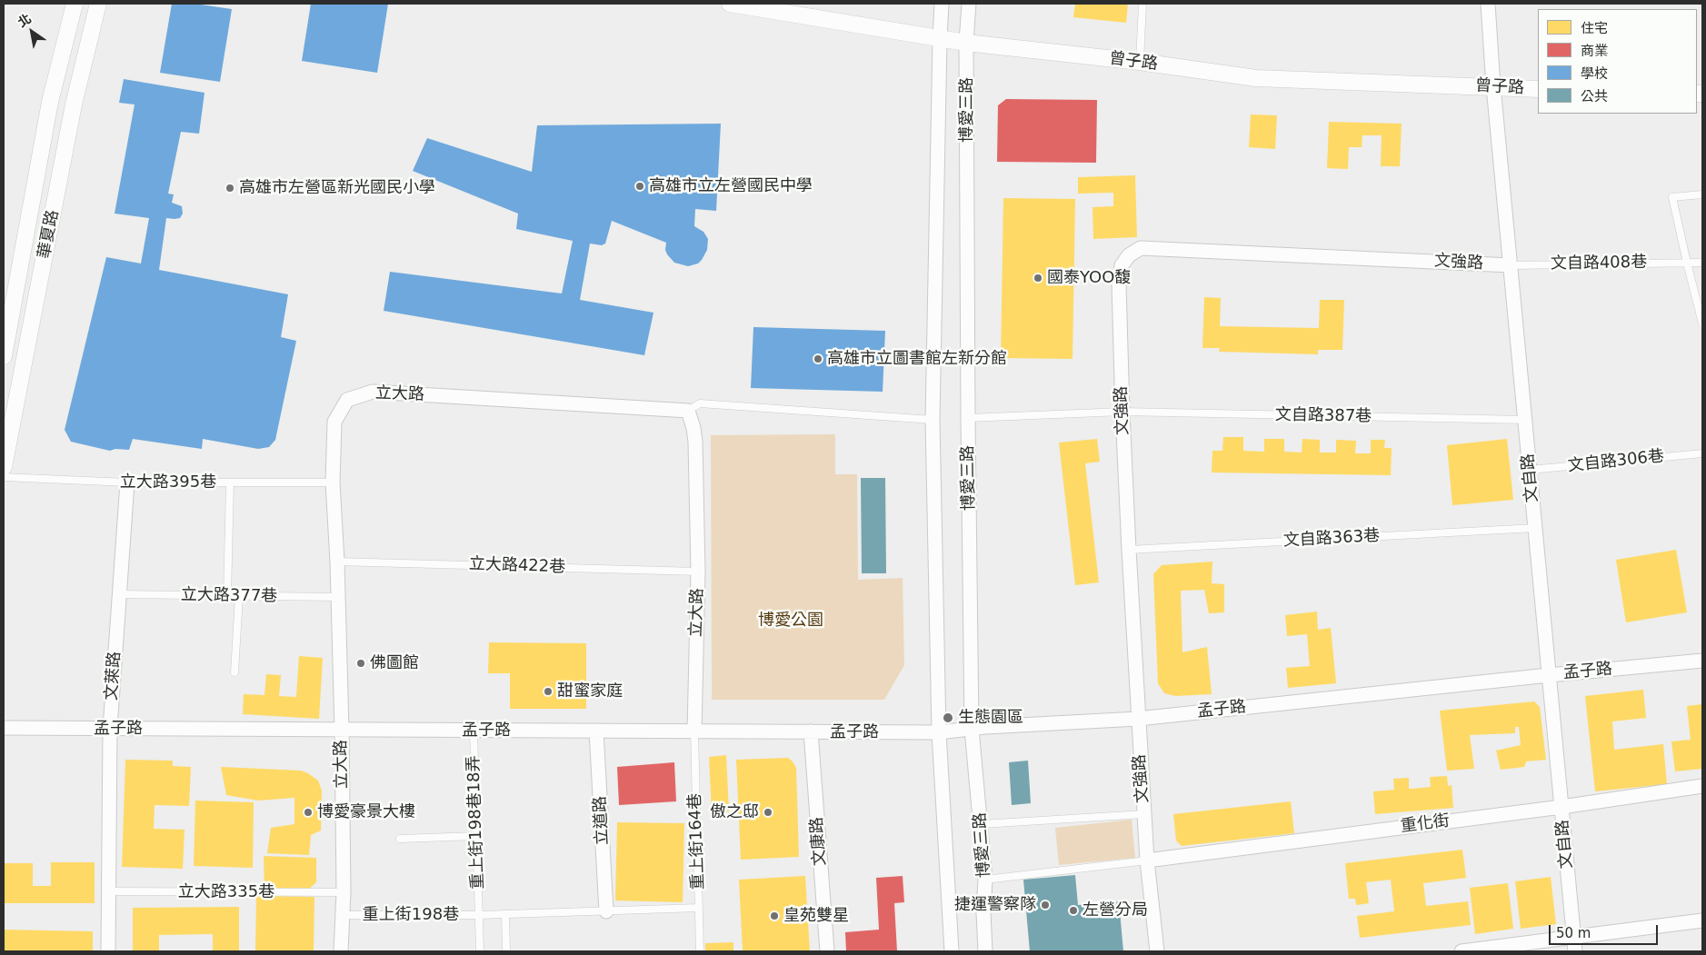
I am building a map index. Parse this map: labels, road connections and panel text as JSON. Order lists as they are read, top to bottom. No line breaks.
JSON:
{"streets":{"street":["曾子路","博愛三路","華夏路","文強路","立大路","文自路","孟子路","文萊路","立道路","重化街","文康路"],"lane":["文自路408巷","文自路387巷","文自路306巷","立大路395巷","文自路363巷","立大路422巷","立大路377巷","重上街198巷18弄","重上街164巷","立大路335巷","重上街198巷"]},"crossings":[["曾子路","博愛三路"],["曾子路","文自路"],["博愛三路","文自路387巷"],["博愛三路","孟子路"],["文強路","文自路408巷"],["文強路","文自路387巷"],["文強路","文自路"],["文強路","文自路363巷"],["文強路","孟子路"],["文強路","重化街"],["文自路408巷","文自路"],["立大路","立大路395巷"],["立大路","立大路422巷"],["立大路","立大路377巷"],["立大路","孟子路"],["立大路","重上街164巷"],["立大路","立大路335巷"],["立大路","重上街198巷"],["文自路387巷","文自路"],["文自路306巷","文自路"],["文自路","文自路363巷"],["文自路","孟子路"],["文自路","重化街"],["立大路395巷","文萊路"],["立大路377巷","文萊路"],["孟子路","文萊路"],["孟子路","立道路"],["孟子路","重上街198巷18弄"],["孟子路","重上街164巷"],["孟子路","文康路"],["文萊路","立大路335巷"],["重上街198巷18弄","重上街198巷"]],"parks":["博愛公園"],"places":["高雄市立左營國民中學","高雄市左營區新光國民小學","國泰YOO馥","高雄市立圖書館左新分館","佛圖館","甜蜜家庭","生態園區","博愛豪景大樓","傲之邸","捷運警察隊","左營分局","皇苑雙星"],"legend":["住宅","商業","學校","公共"],"scale_bar":"50 m","north":"top left"}
